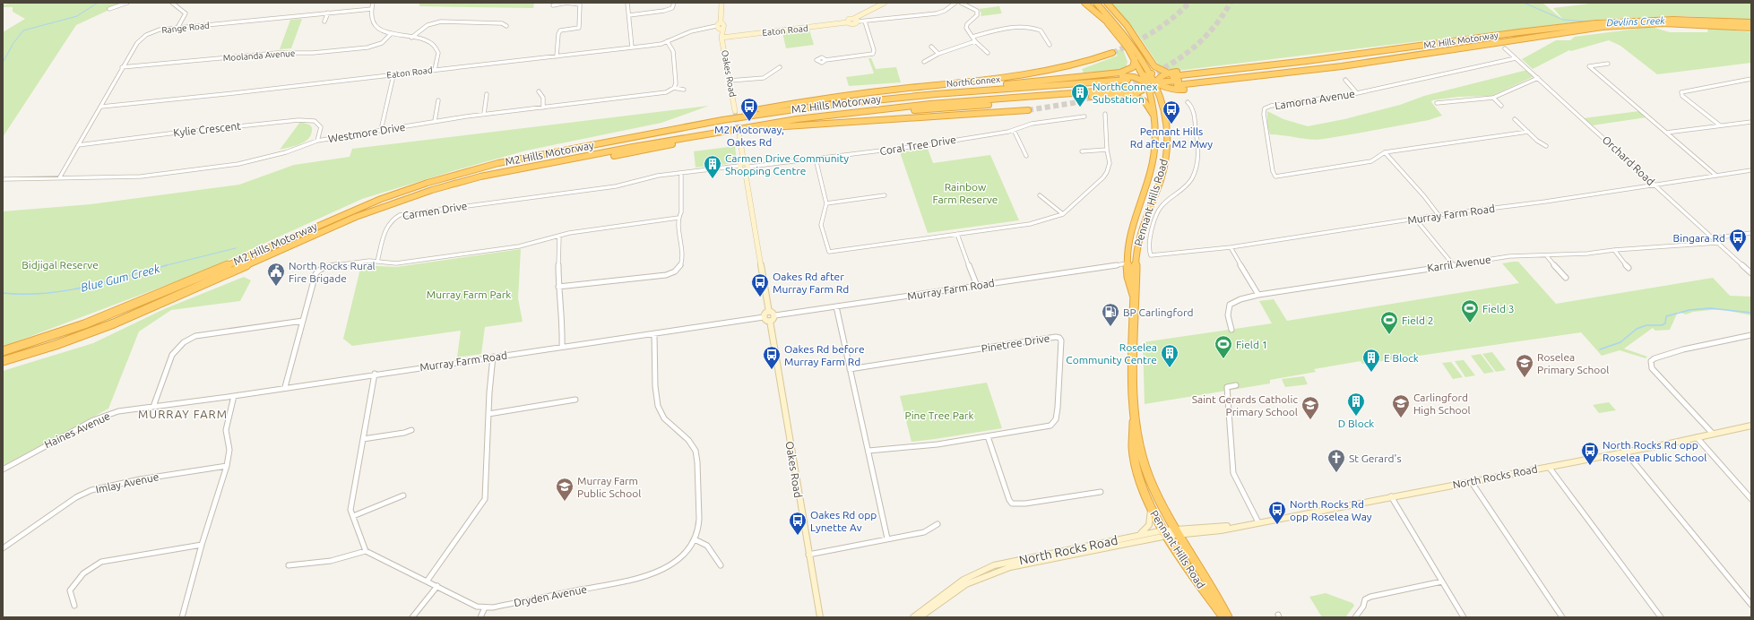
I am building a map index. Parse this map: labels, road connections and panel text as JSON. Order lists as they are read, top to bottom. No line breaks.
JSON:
{"streets":{"highway":["M2 Hills Motorway","NorthConnex","Pennant Hills Road"],"main road":["Eaton Road","Oakes Road","North Rocks Road"],"street":["Range Road","Moolanda Avenue","Lamorna Avenue","Kylie Crescent","Westmore Drive","Coral Tree Drive","Orchard Road","Carmen Drive","Murray Farm Road","Karril Avenue","Pinetree Drive","Haines Avenue","Imlay Avenue","Dryden Avenue"]},"crossings":[["Range Road","Eaton Road"],["Range Road","Moolanda Avenue"],["Range Road","Kylie Crescent"],["Range Road","Westmore Drive"],["Eaton Road","Oakes Road"],["Oakes Road","Murray Farm Road"],["Lamorna Avenue","Orchard Road"],["Kylie Crescent","Westmore Drive"],["Orchard Road","Murray Farm Road"],["Orchard Road","Karril Avenue"],["Pennant Hills Road","Murray Farm Road"],["Pennant Hills Road","North Rocks Road"],["Murray Farm Road","Haines Avenue"],["Murray Farm Road","Dryden Avenue"]],"districts":["MURRAY FARM"],"water":["Devlins Creek","Blue Gum Creek"],"parks":["Rainbow Farm Reserve","Bidjigal Reserve","Murray Farm Park","Pine Tree Park"],"places":{"building":["NorthConnex Substation","Carmen Drive Community Shopping Centre","Roselea Community Centre","E Block","D Block"],"bus stop":["M2 Motorway, Oakes Rd","Pennant Hills Rd after M2 Mwy","Bingara Rd","Oakes Rd after Murray Farm Rd","Oakes Rd before Murray Farm Rd","North Rocks Rd opp Roselea Public School","North Rocks Rd opp Roselea Way","Oakes Rd opp Lynette Av"],"public building":["North Rocks Rural Fire Brigade"],"sports":["Field 3","Field 2","Field 1"],"fuel station":["BP Carlingford"],"school or university":["Roselea Primary School","Carlingford High School","Saint Gerards Catholic Primary School","Murray Farm Public School"],"church":["St Gerard's"]}}
